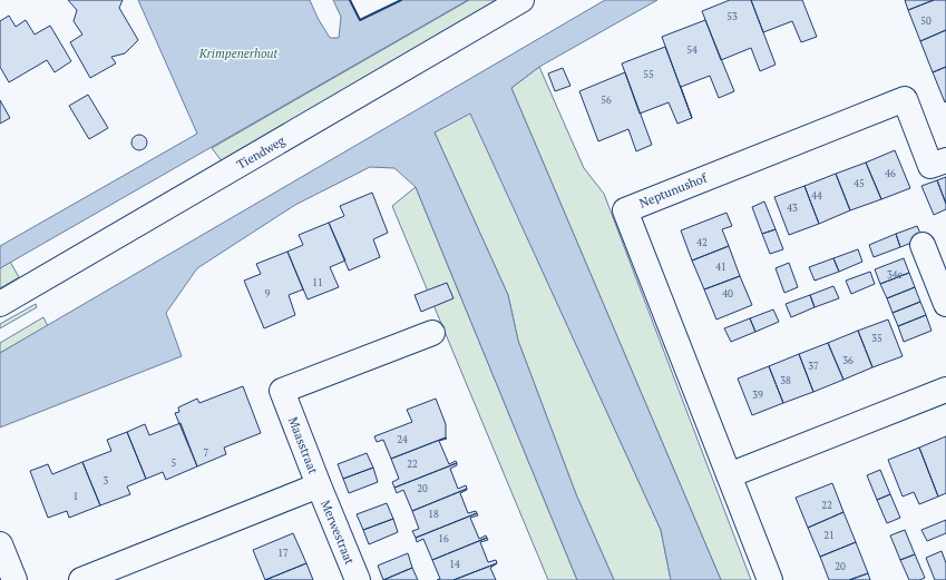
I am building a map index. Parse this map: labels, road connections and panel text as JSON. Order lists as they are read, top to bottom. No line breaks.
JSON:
{"streets":{"street":["Tiendweg","Neptunushof","Maasstraat","Merwestraat"]},"crossings":[["Maasstraat","Merwestraat"]],"parks":["Krimpenerhout"],"house_numbers":["53","50","54","55","56","46","45","44","43","42","41","34e","11","9","40","35","36","37","38","39","24","7","5","22","3","20","1","22","18","21","16","17","14","20"]}
